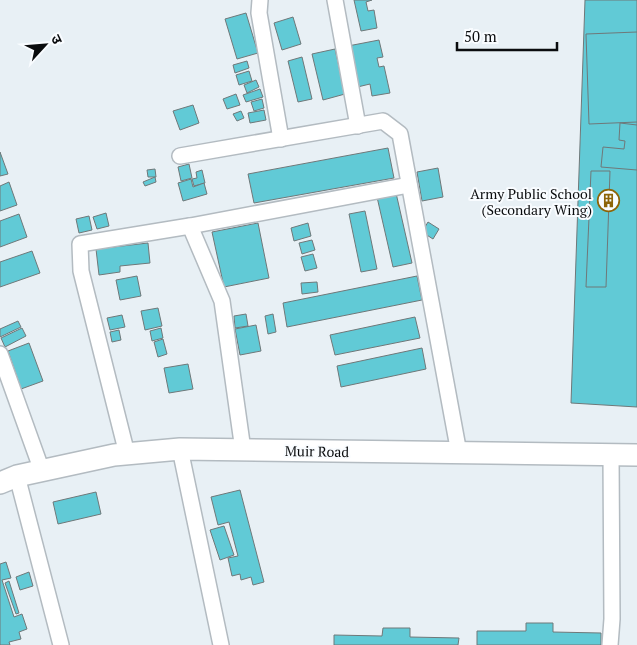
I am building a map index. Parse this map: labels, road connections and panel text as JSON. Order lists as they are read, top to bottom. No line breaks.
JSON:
{"streets":{"main road":["Muir Road"]},"places":{"building":["Army Public School (Secondary Wing)"]},"scale_bar":"50 m","north":"top right"}
